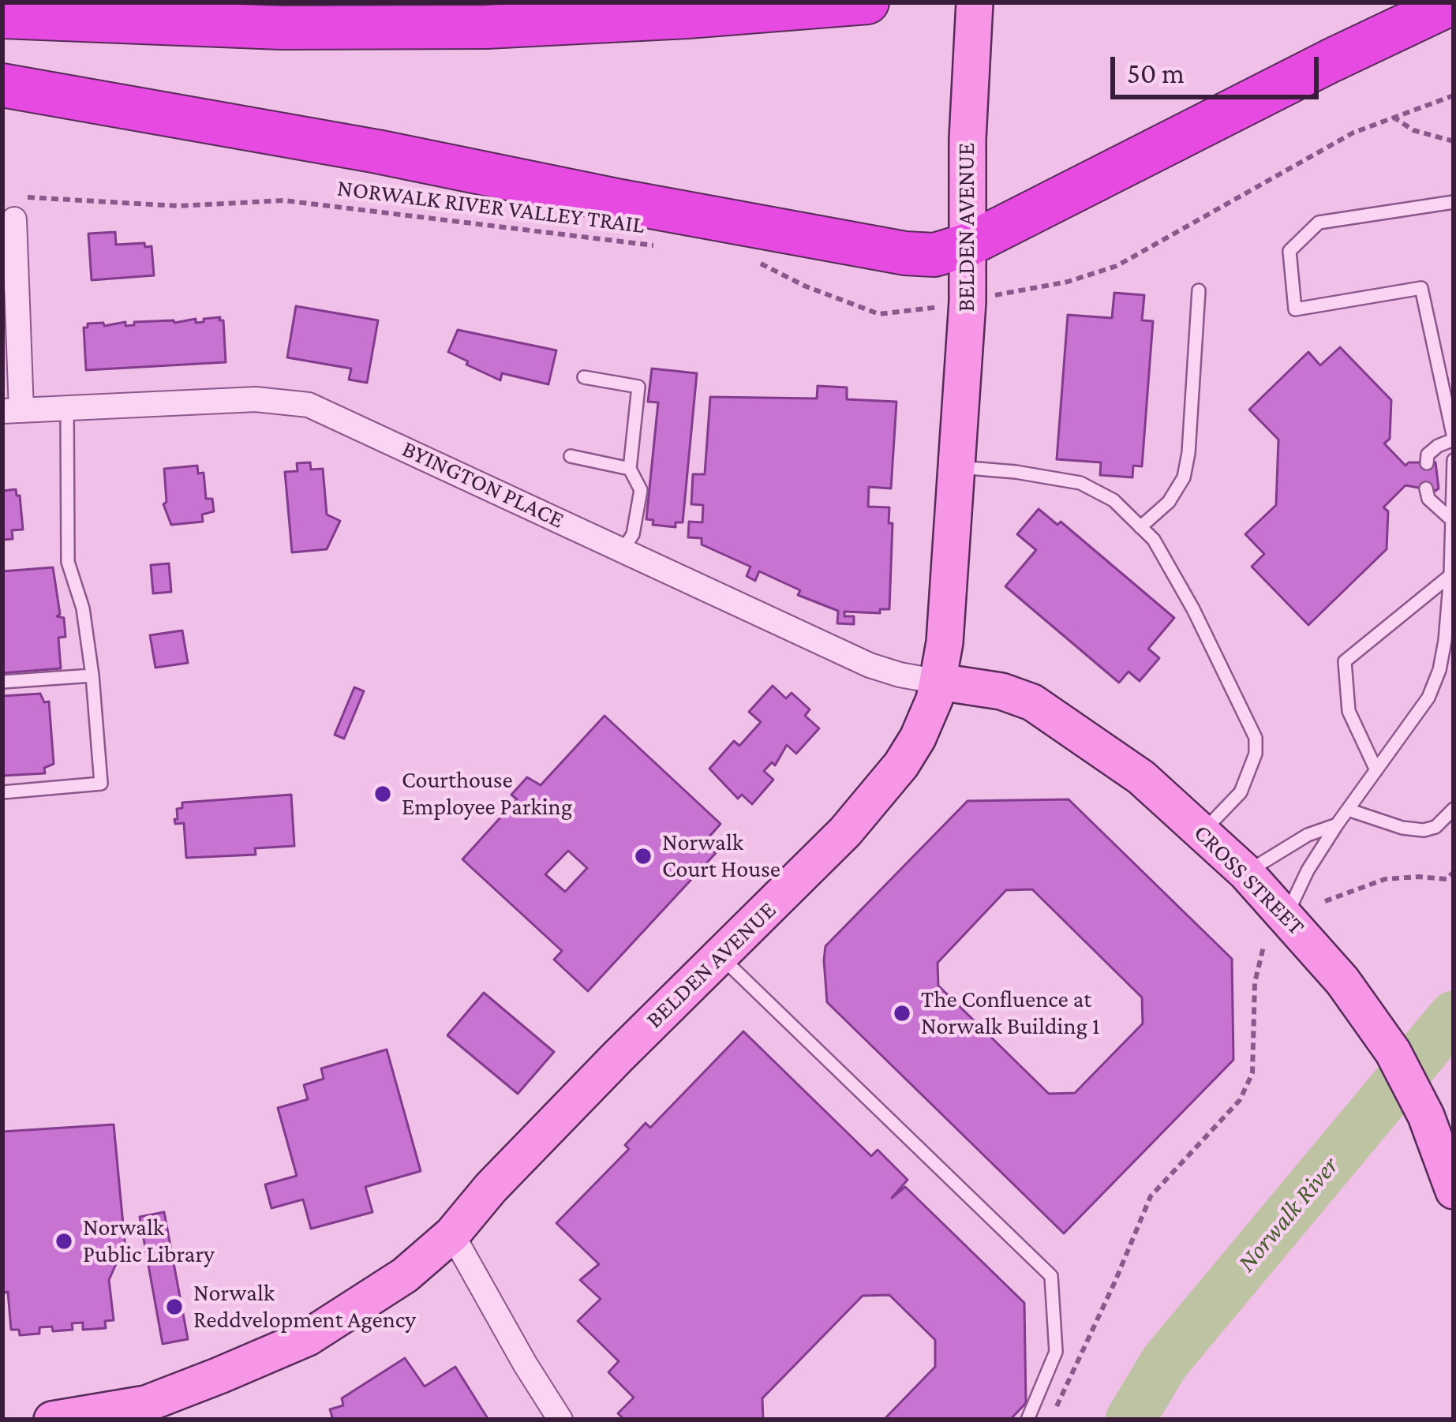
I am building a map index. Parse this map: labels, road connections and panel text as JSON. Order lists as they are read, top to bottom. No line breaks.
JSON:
{"streets":{"main road":["BELDEN AVENUE","CROSS STREET"],"street":["BYINGTON PLACE"],"path":["NORWALK RIVER VALLEY TRAIL"]},"crossings":[["BELDEN AVENUE","BYINGTON PLACE"],["BELDEN AVENUE","CROSS STREET"],["BYINGTON PLACE","CROSS STREET"]],"water":["Norwalk River"],"places":["Courthouse Employee Parking","Norwalk Court House","The Confluence at Norwalk Building 1","Norwalk Public Library","Norwalk Reddvelopment Agency"],"scale_bar":"50 m"}
